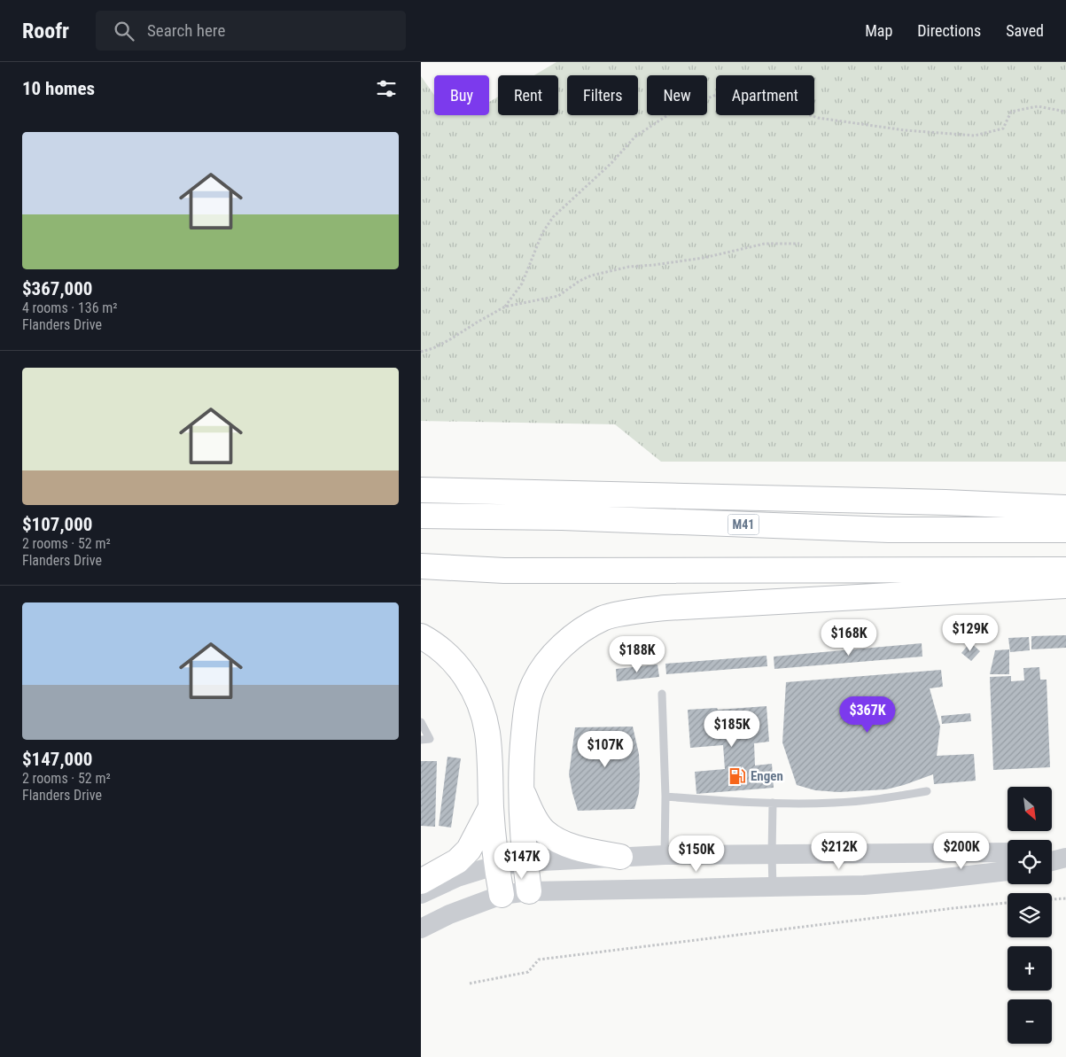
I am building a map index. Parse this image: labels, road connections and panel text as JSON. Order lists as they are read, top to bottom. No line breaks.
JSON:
{"streets":{"highway":["M41"]},"places":{"fuel station":["Engen"]},"north":"bottom right","page":{"header":"Roofr","search":"Search here","nav":["Map","Directions","Saved"],"heading":"10 homes","chip":["Buy","Rent","Filters","New","Apartment"],"list":[{"name":"$367,000","note":"4 rooms · 136 m² · Flanders Drive"},{"name":"$107,000","note":"2 rooms · 52 m² · Flanders Drive"},{"name":"$147,000","note":"2 rooms · 52 m² · Flanders Drive"}],"price":["$129K","$168K","$188K","$367K","$185K","$107K","$212K","$200K","$150K","$147K"],"map_buttons":["+","−"]}}
